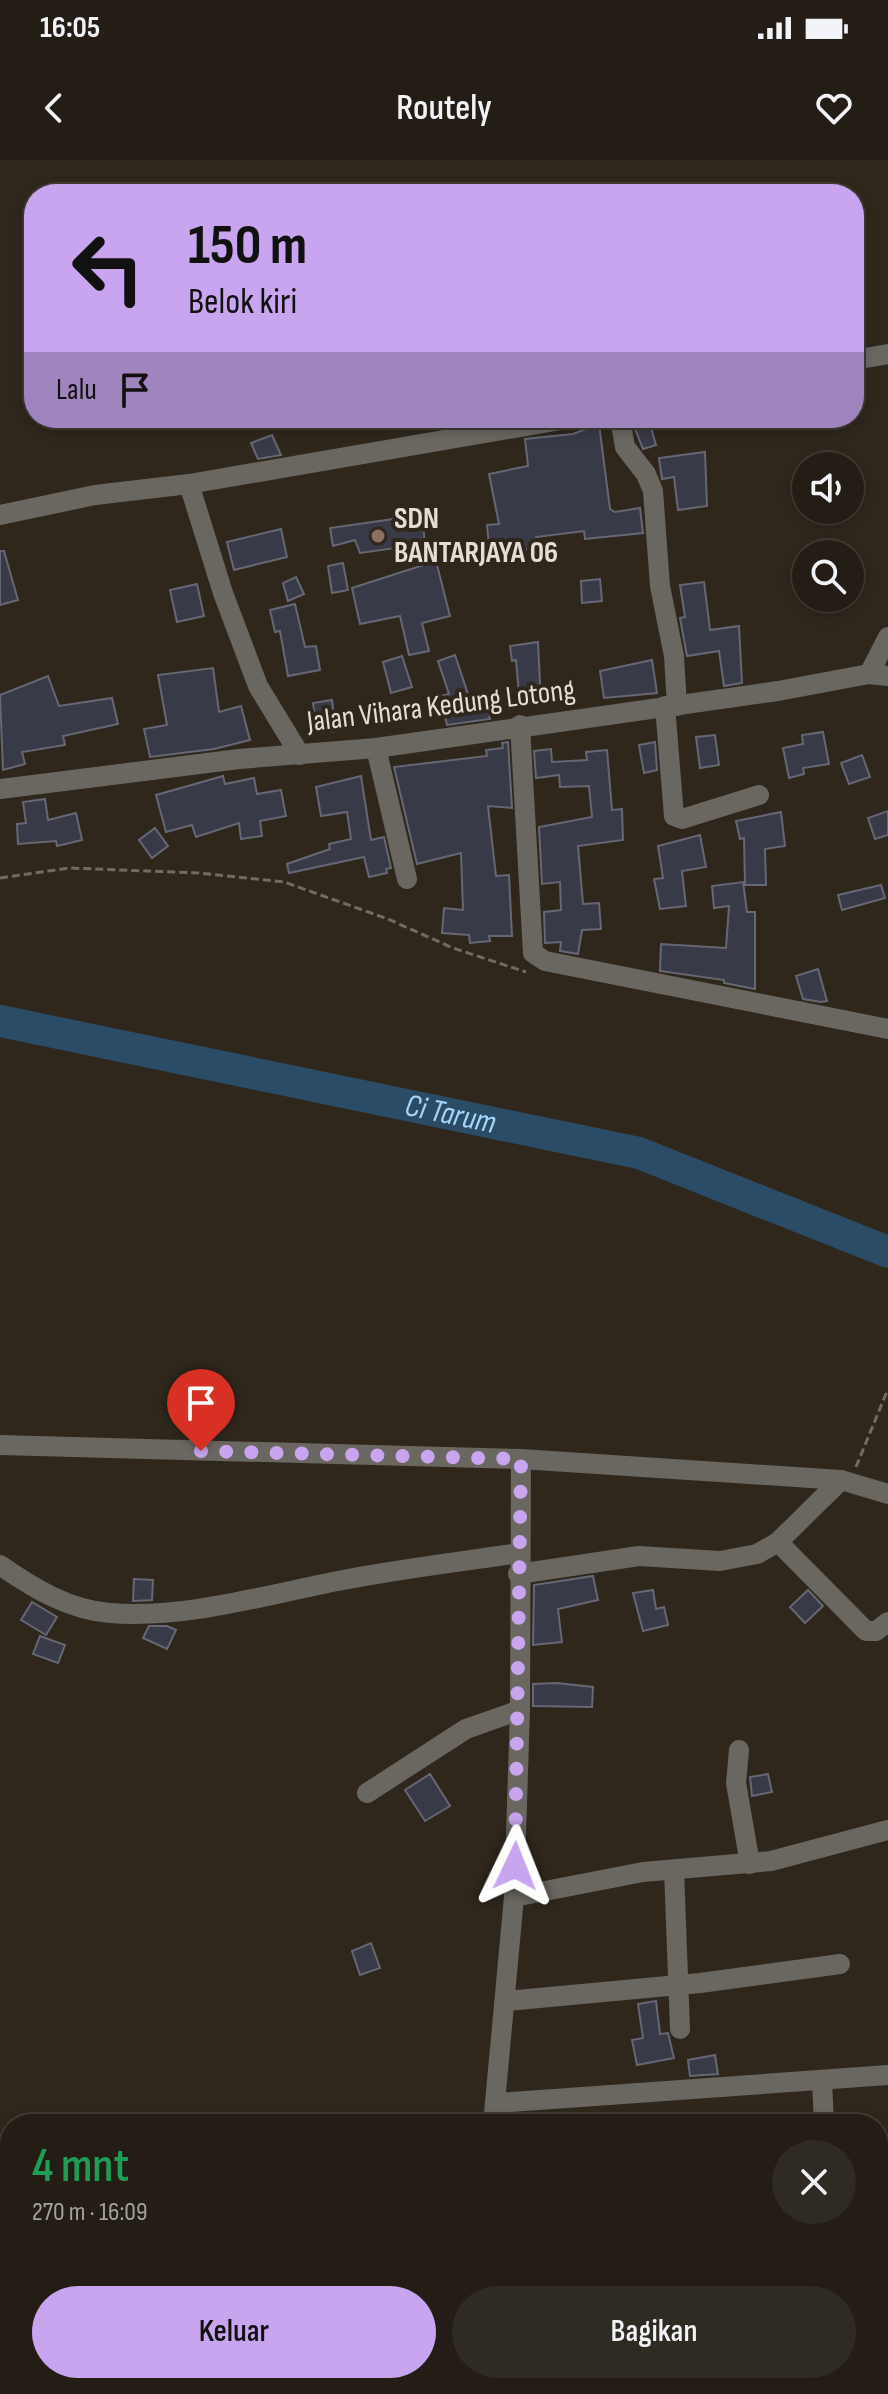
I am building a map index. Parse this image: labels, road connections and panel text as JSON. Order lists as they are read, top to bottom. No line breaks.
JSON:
{"streets":{"street":["Jalan Vihara Kedung Lotong"]},"water":["Ci Tarum"],"places":["SDN BANTARJAYA 06"],"page":{"status":"16:05","header":"Routely","turn":["150 m","Belok kiri"],"then":"Lalu","heading":["4 mnt","270 m · 16:09"],"buttons":["Keluar","Bagikan"]}}
